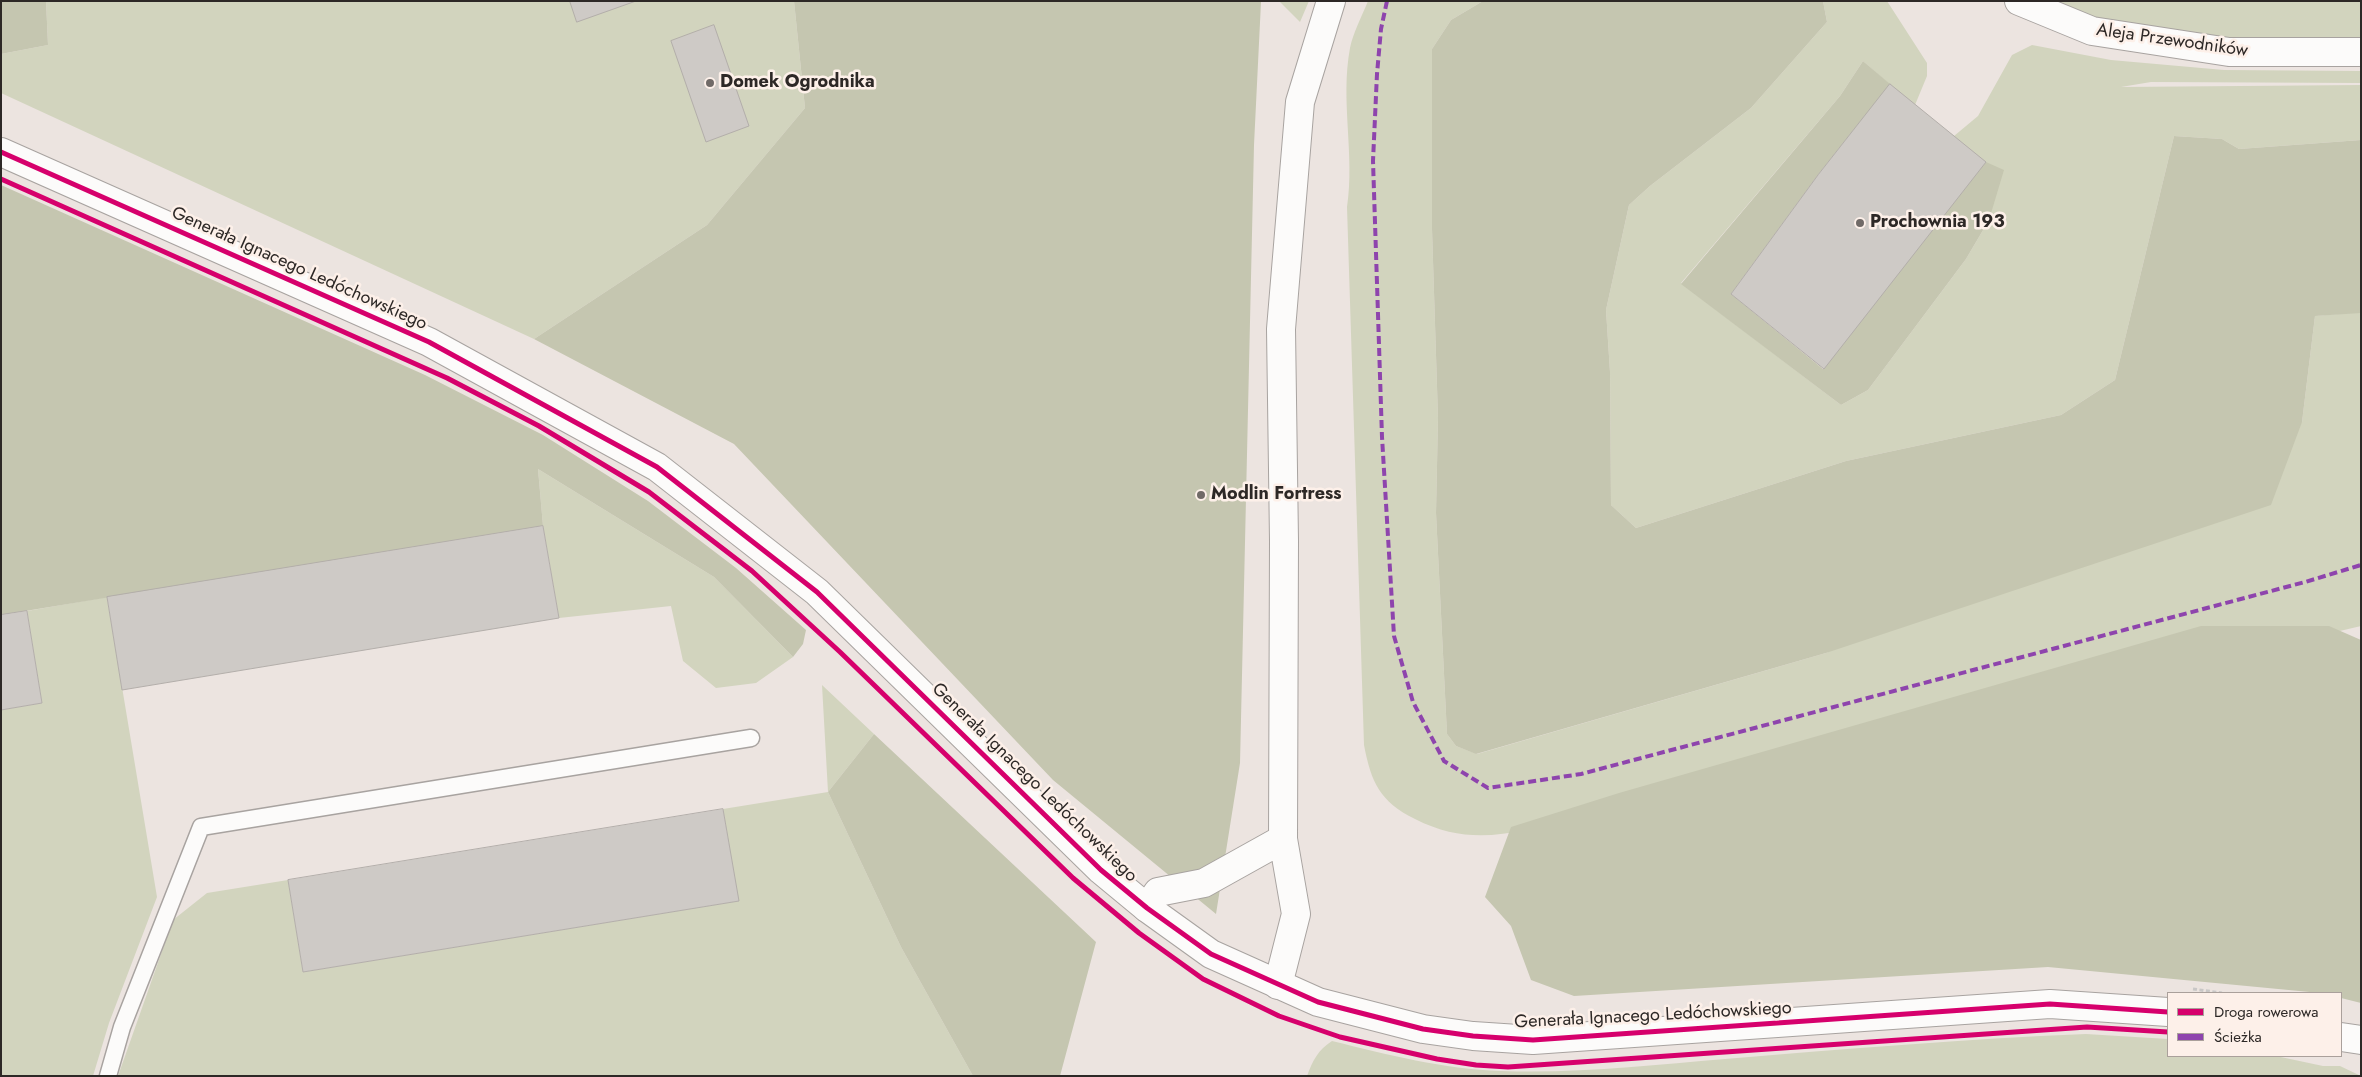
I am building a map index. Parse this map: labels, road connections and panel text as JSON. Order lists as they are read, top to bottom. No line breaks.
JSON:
{"streets":{"street":["Aleja Przewodników","Generała Ignacego Ledóchowskiego"]},"places":["Domek Ogrodnika","Prochownia 193","Modlin Fortress"],"legend":["Droga rowerowa","Ścieżka"]}
